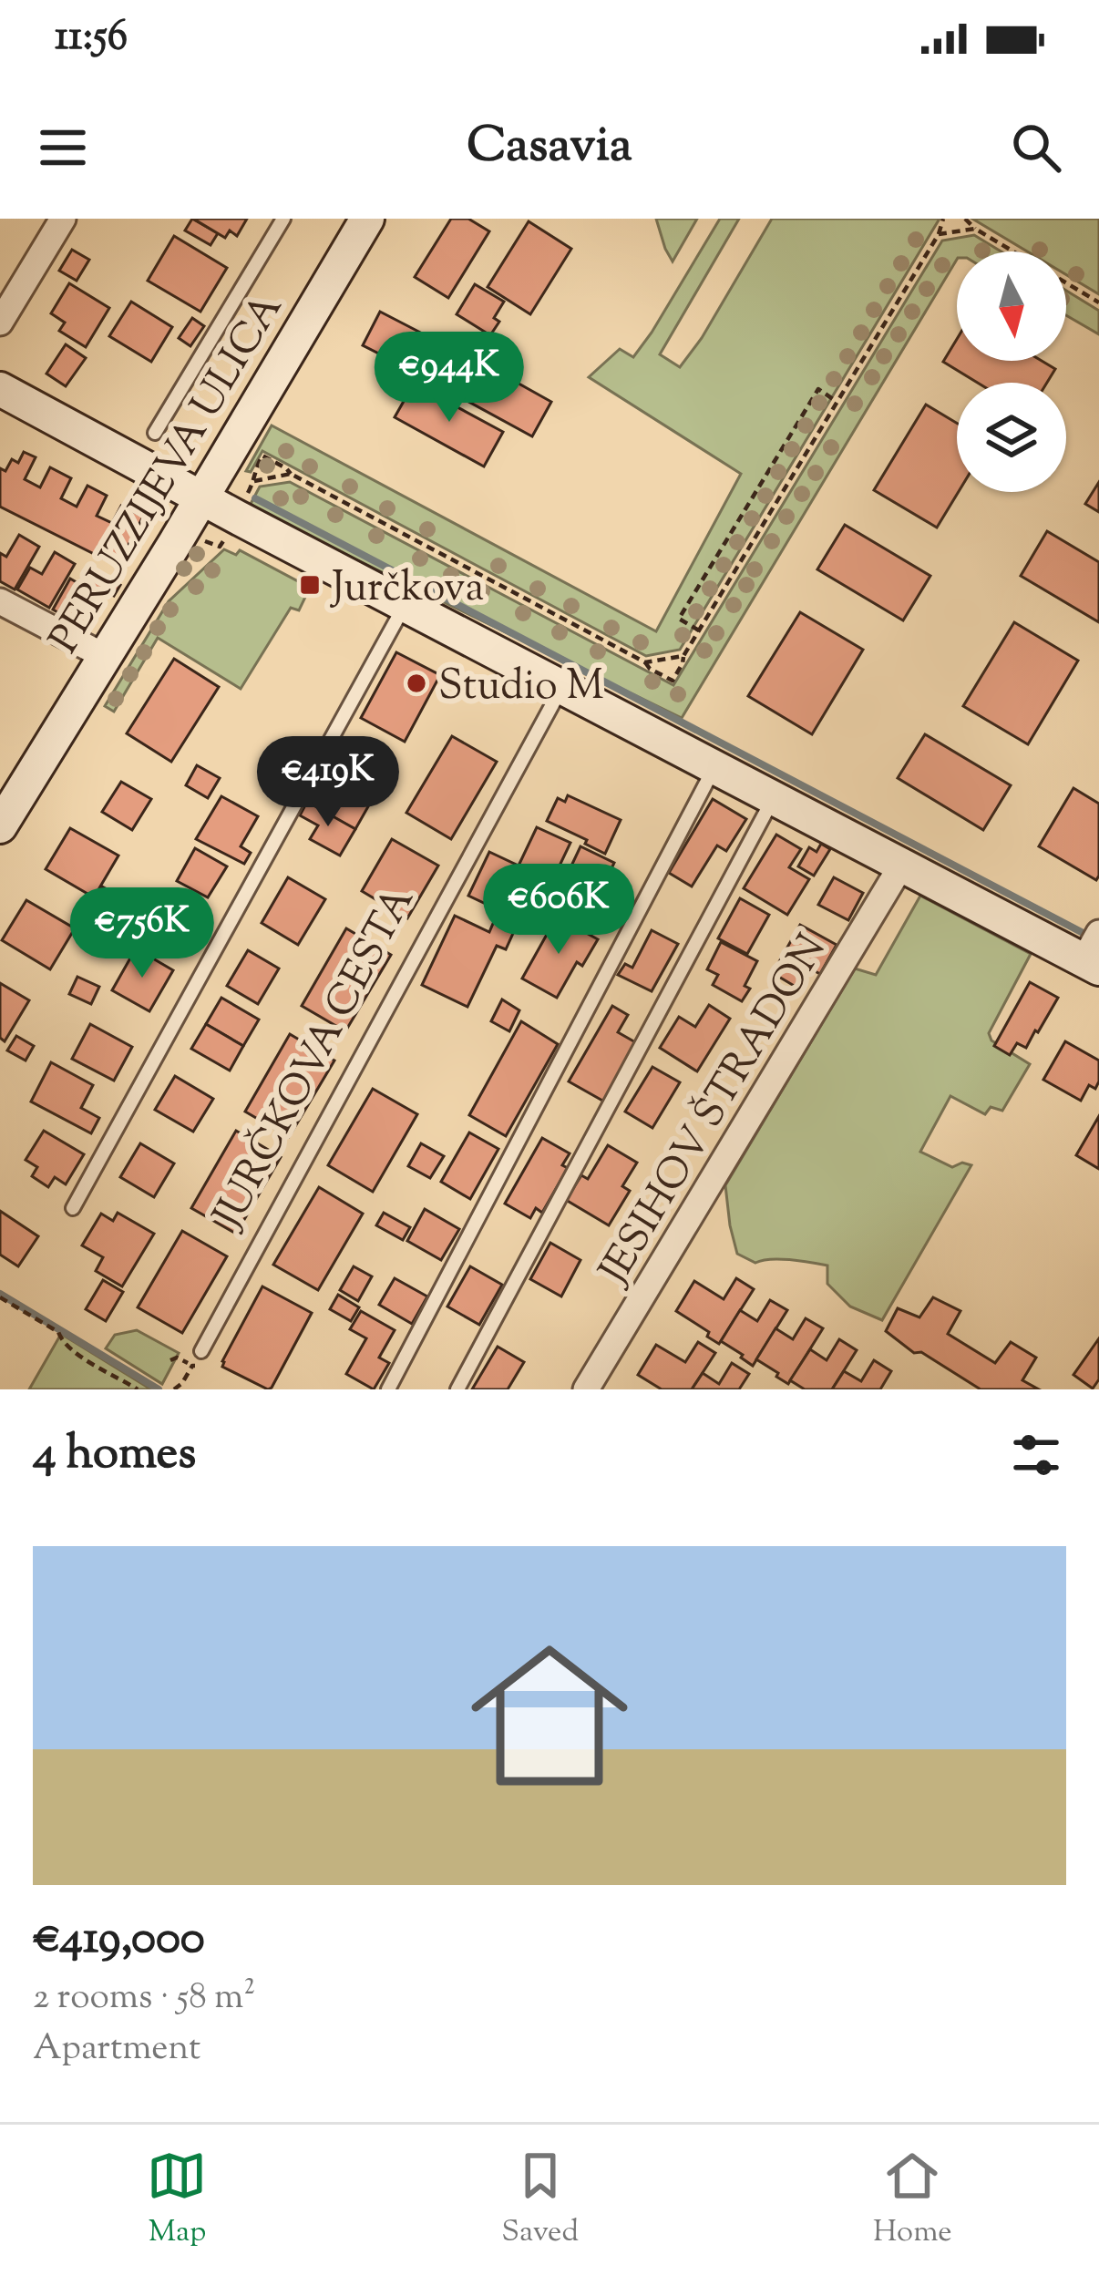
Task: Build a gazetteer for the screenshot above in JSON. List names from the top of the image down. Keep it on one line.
{"streets":{"main road":["PERUZZIJEVA ULICA"],"street":["JESIHOV ŠTRADON"],"lane":["JURČKOVA CESTA"]},"places":{"transit":["Jurčkova"],"other":["Studio M"]},"north":"bottom","page":{"status":"11:56","header":"Casavia","price":["€944K","€419K","€606K","€756K"],"heading":"4 homes","list":[{"name":"€419,000","note":"2 rooms · 58 m² · Apartment"}],"tabs":["Map","Saved","Home"]}}
